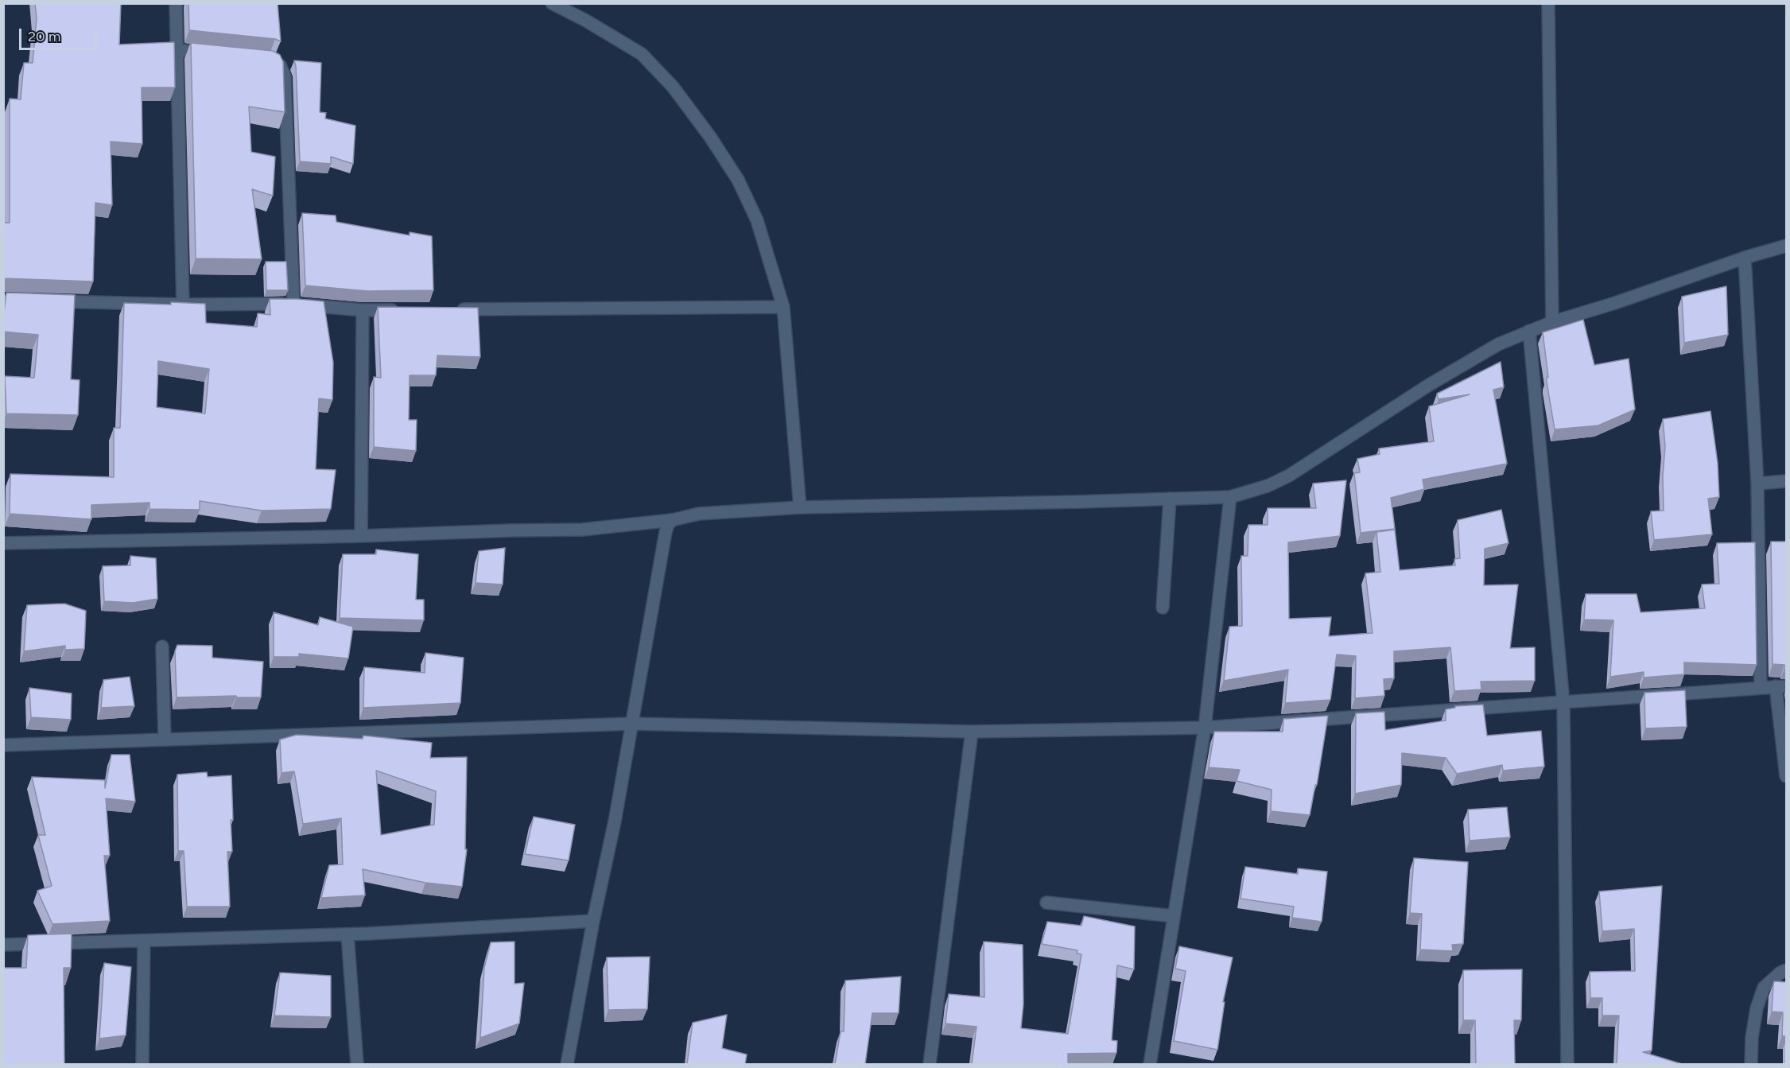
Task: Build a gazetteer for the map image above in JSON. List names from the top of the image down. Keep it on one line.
{"scale_bar":"20 m"}
